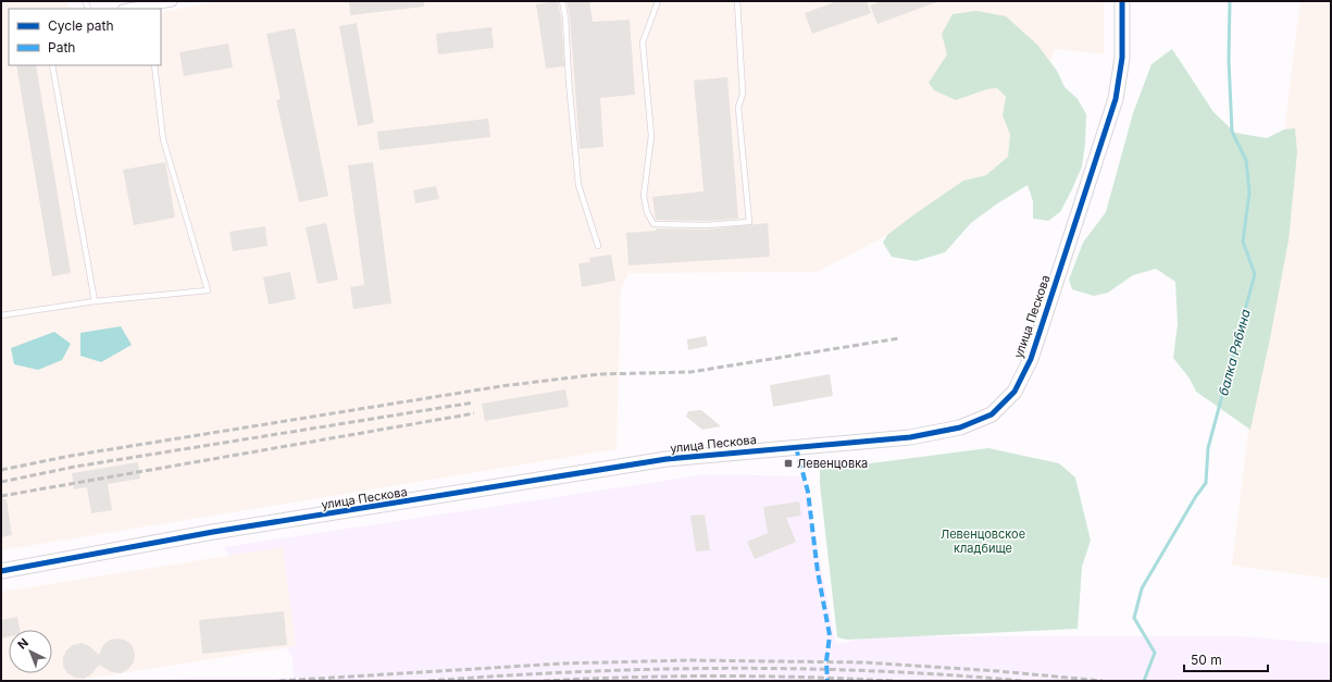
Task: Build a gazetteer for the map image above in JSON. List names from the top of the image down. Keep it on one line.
{"streets":{"street":["улица Пескова"]},"water":["балка Рябина"],"parks":["Левенцовское кладбище"],"places":{"transit":["Левенцовка"]},"legend":["Cycle path","Path"],"scale_bar":"50 m","north":"top left"}
